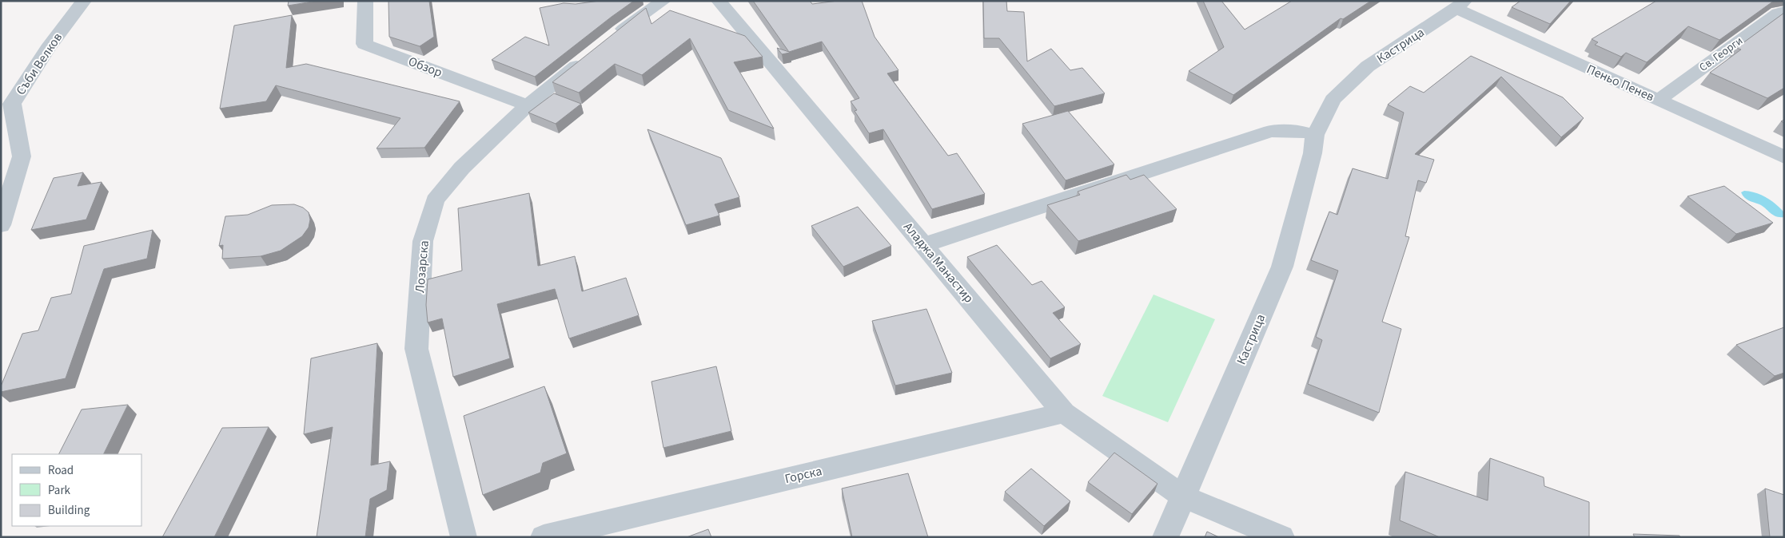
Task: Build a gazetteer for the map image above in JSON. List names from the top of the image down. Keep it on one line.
{"streets":{"street":["Кастрица","Св. Георги","Съби Велков","Обзор","Пеньо Пенев","Аладжа Манастир","Лозарска","Горска"]},"crossings":[["Кастрица","Пеньо Пенев"],["Кастрица","Аладжа Манастир"],["Св. Георги","Пеньо Пенев"],["Обзор","Лозарска"],["Аладжа Манастир","Горска"]],"legend":["Road","Park","Building"]}
